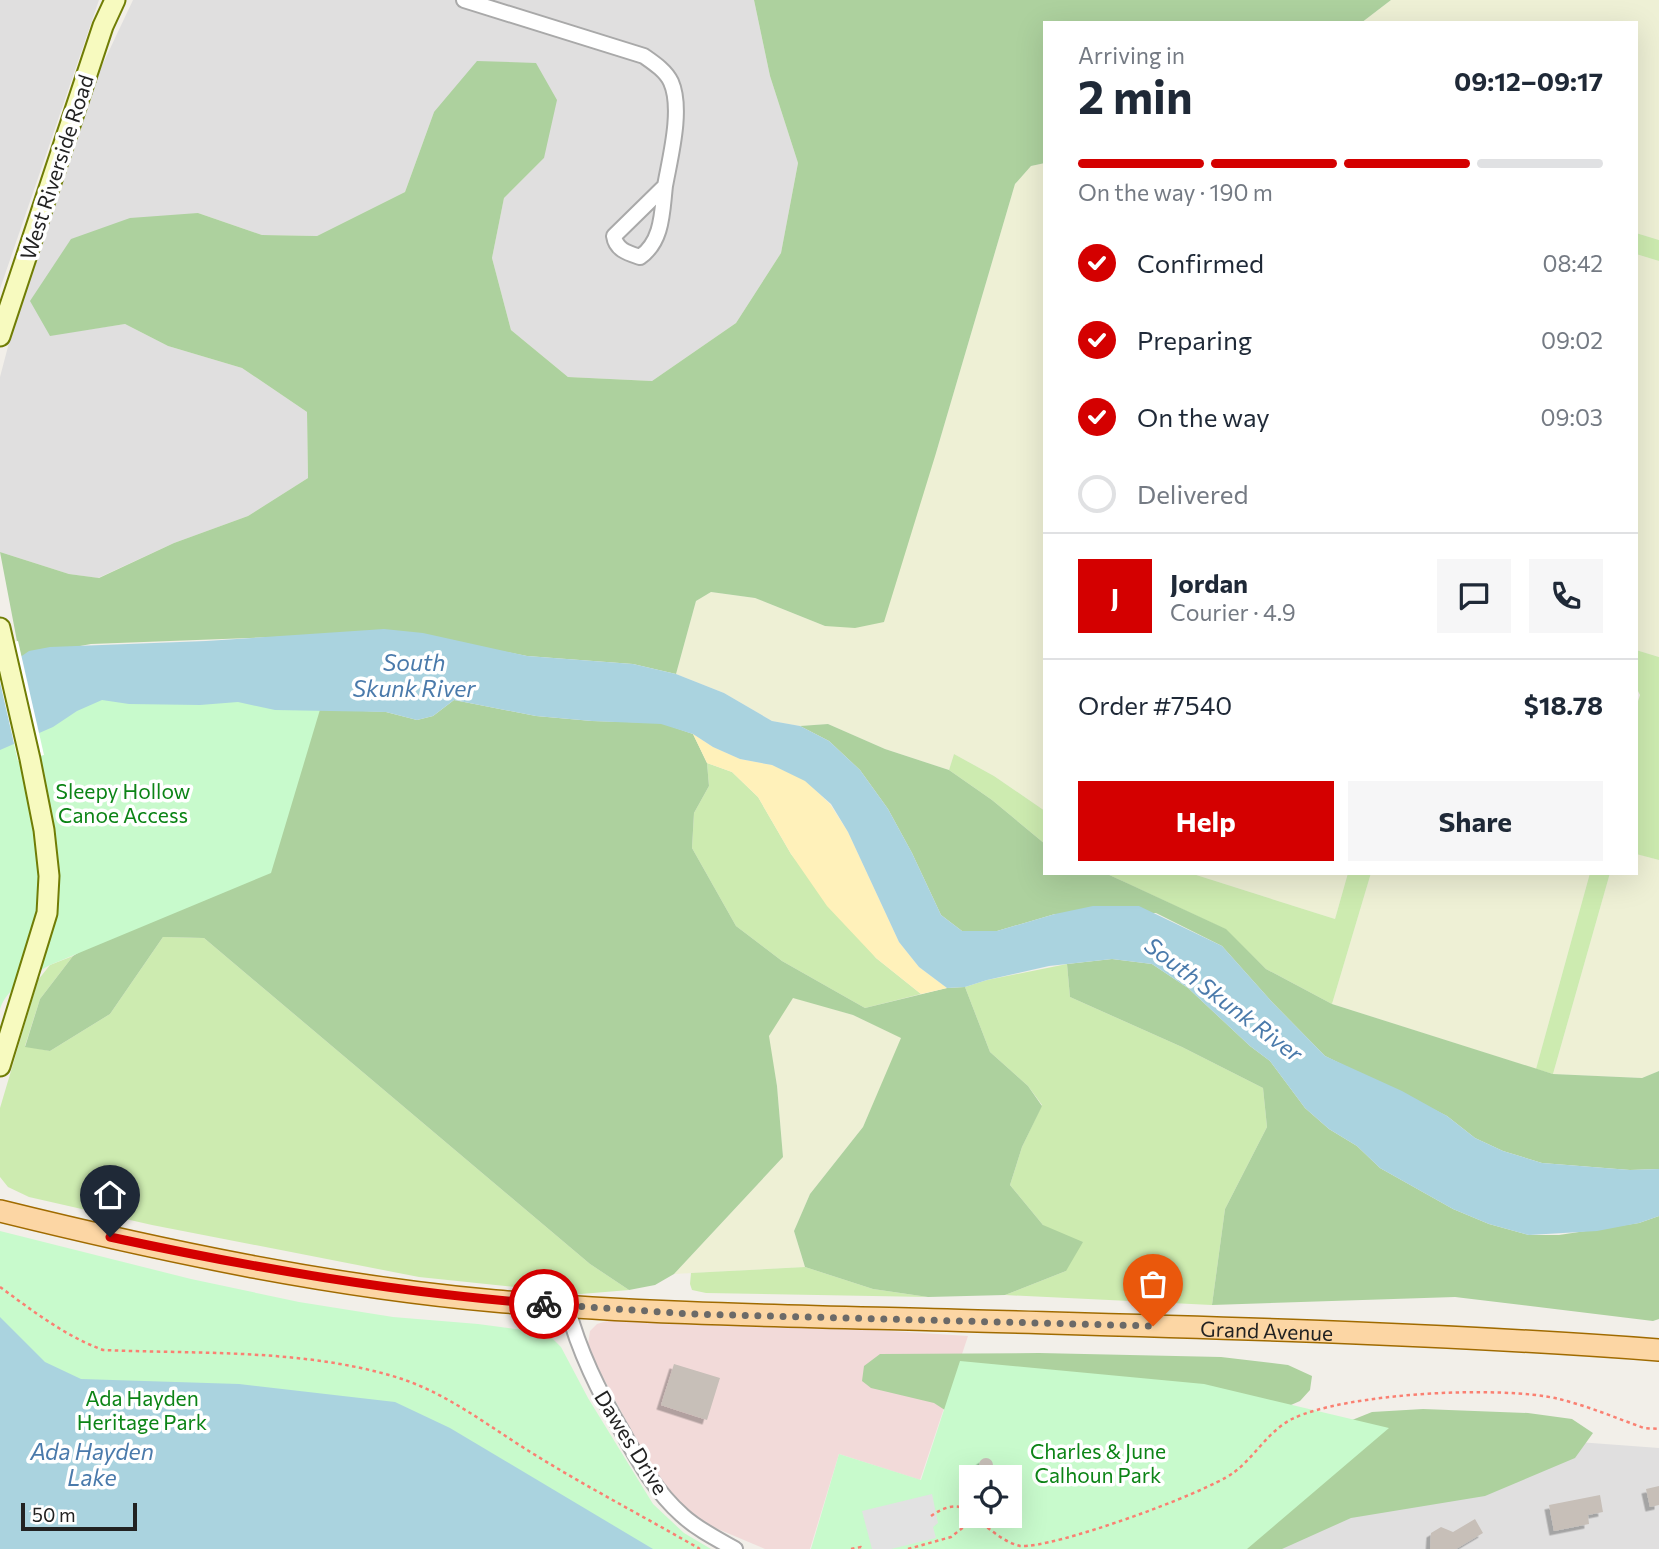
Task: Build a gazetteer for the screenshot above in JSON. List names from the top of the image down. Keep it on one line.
{"streets":{"main road":["West Riverside Road","Grand Avenue"],"street":["Dawes Drive"]},"crossings":[["Grand Avenue","Dawes Drive"]],"water":["South Skunk River","Ada Hayden Lake"],"parks":["Sleepy Hollow Canoe Access","Ada Hayden Heritage Park","Charles & June Calhoun Park"],"scale_bar":"50 m","page":{"heading":["2 min","Arriving in","09:12–09:17"],"panel":["Jordan","Courier · 4.9","Order #7540","$18.78"],"bar":"On the way · 190 m","list":[["Confirmed","08:42"],["Preparing","09:02"],["On the way","09:03"],"Delivered"],"round":"J","buttons":["Help","Share"],"scale":"50 m"}}
